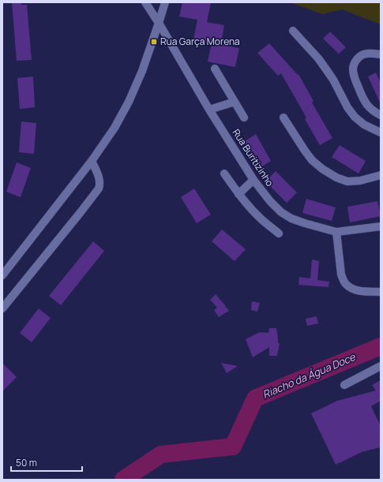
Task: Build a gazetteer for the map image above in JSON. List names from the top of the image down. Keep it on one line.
{"streets":{"street":["Rua Buritizinho"]},"water":["Riacho da Água Doce"],"places":{"transit":["Rua Garça Morena"]},"scale_bar":"50 m"}
